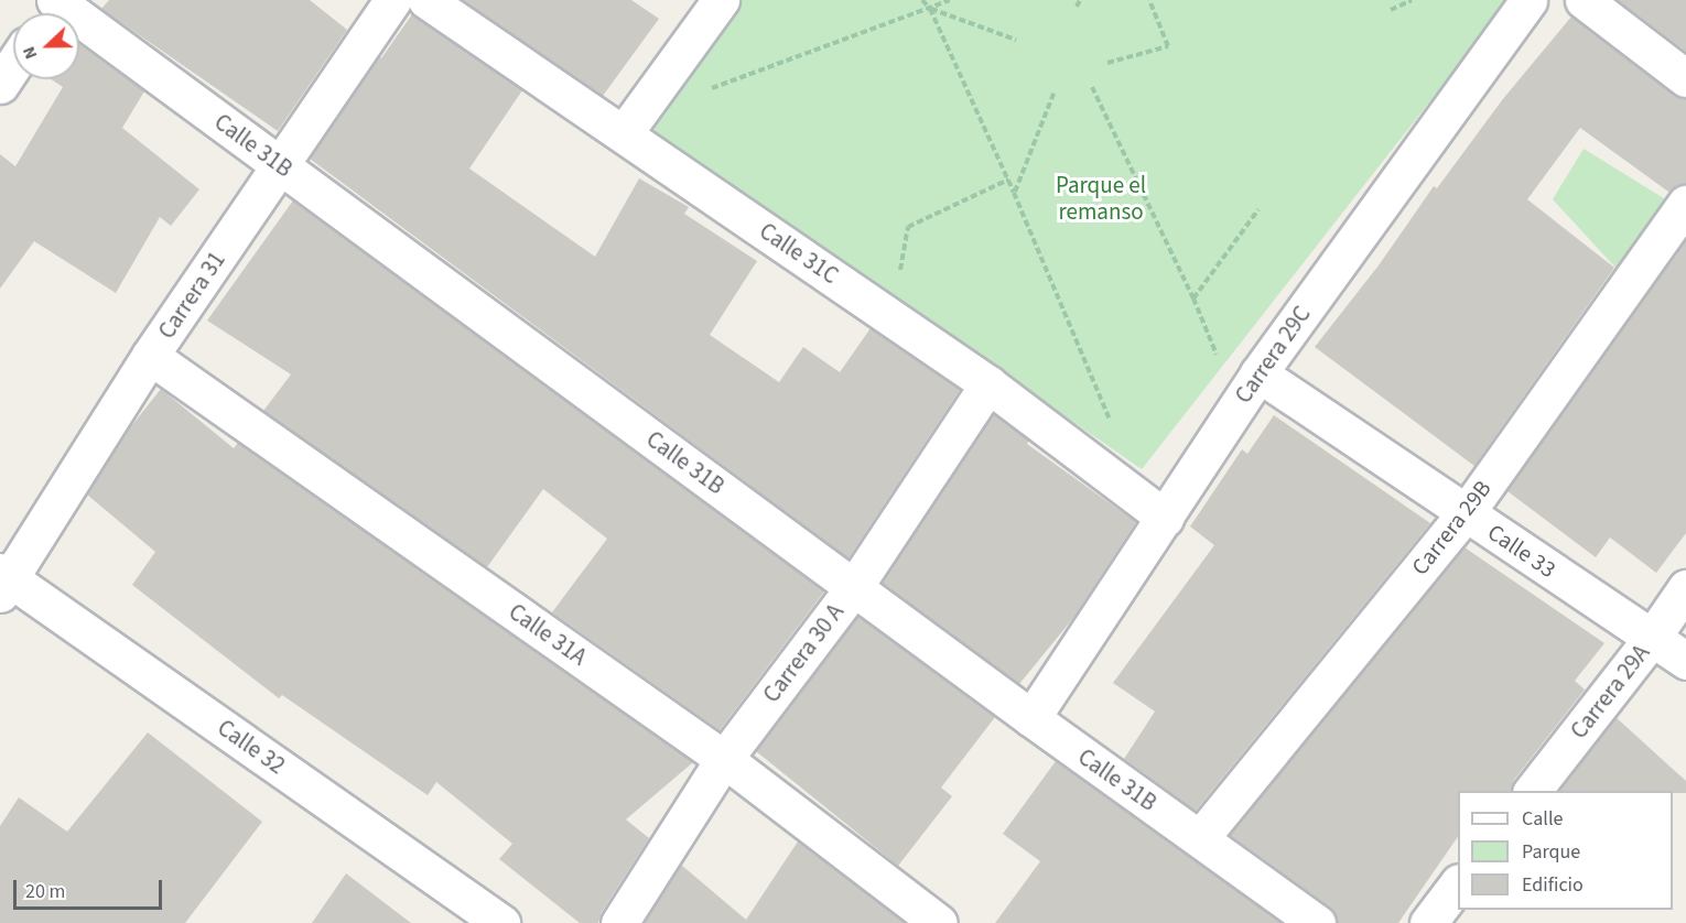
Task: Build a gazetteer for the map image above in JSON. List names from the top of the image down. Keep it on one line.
{"streets":{"street":["Calle 31B","Calle 31C","Carrera 31","Carrera 29C","Carrera 29B","Calle 33","Calle 31A","Carrera 30 A","Carrera 29A","Calle 32"]},"crossings":[["Calle 31B","Carrera 31"],["Calle 31B","Carrera 29C"],["Calle 31B","Carrera 29B"],["Calle 31B","Carrera 30 A"],["Calle 31C","Carrera 29C"],["Calle 31C","Carrera 30 A"],["Carrera 31","Calle 31A"],["Carrera 31","Calle 32"],["Carrera 29C","Calle 33"],["Carrera 29B","Calle 33"],["Calle 33","Carrera 29A"],["Calle 31A","Carrera 30 A"]],"parks":["Parque el remanso"],"legend":["Calle","Parque","Edificio"],"scale_bar":"20 m","north":"left"}
